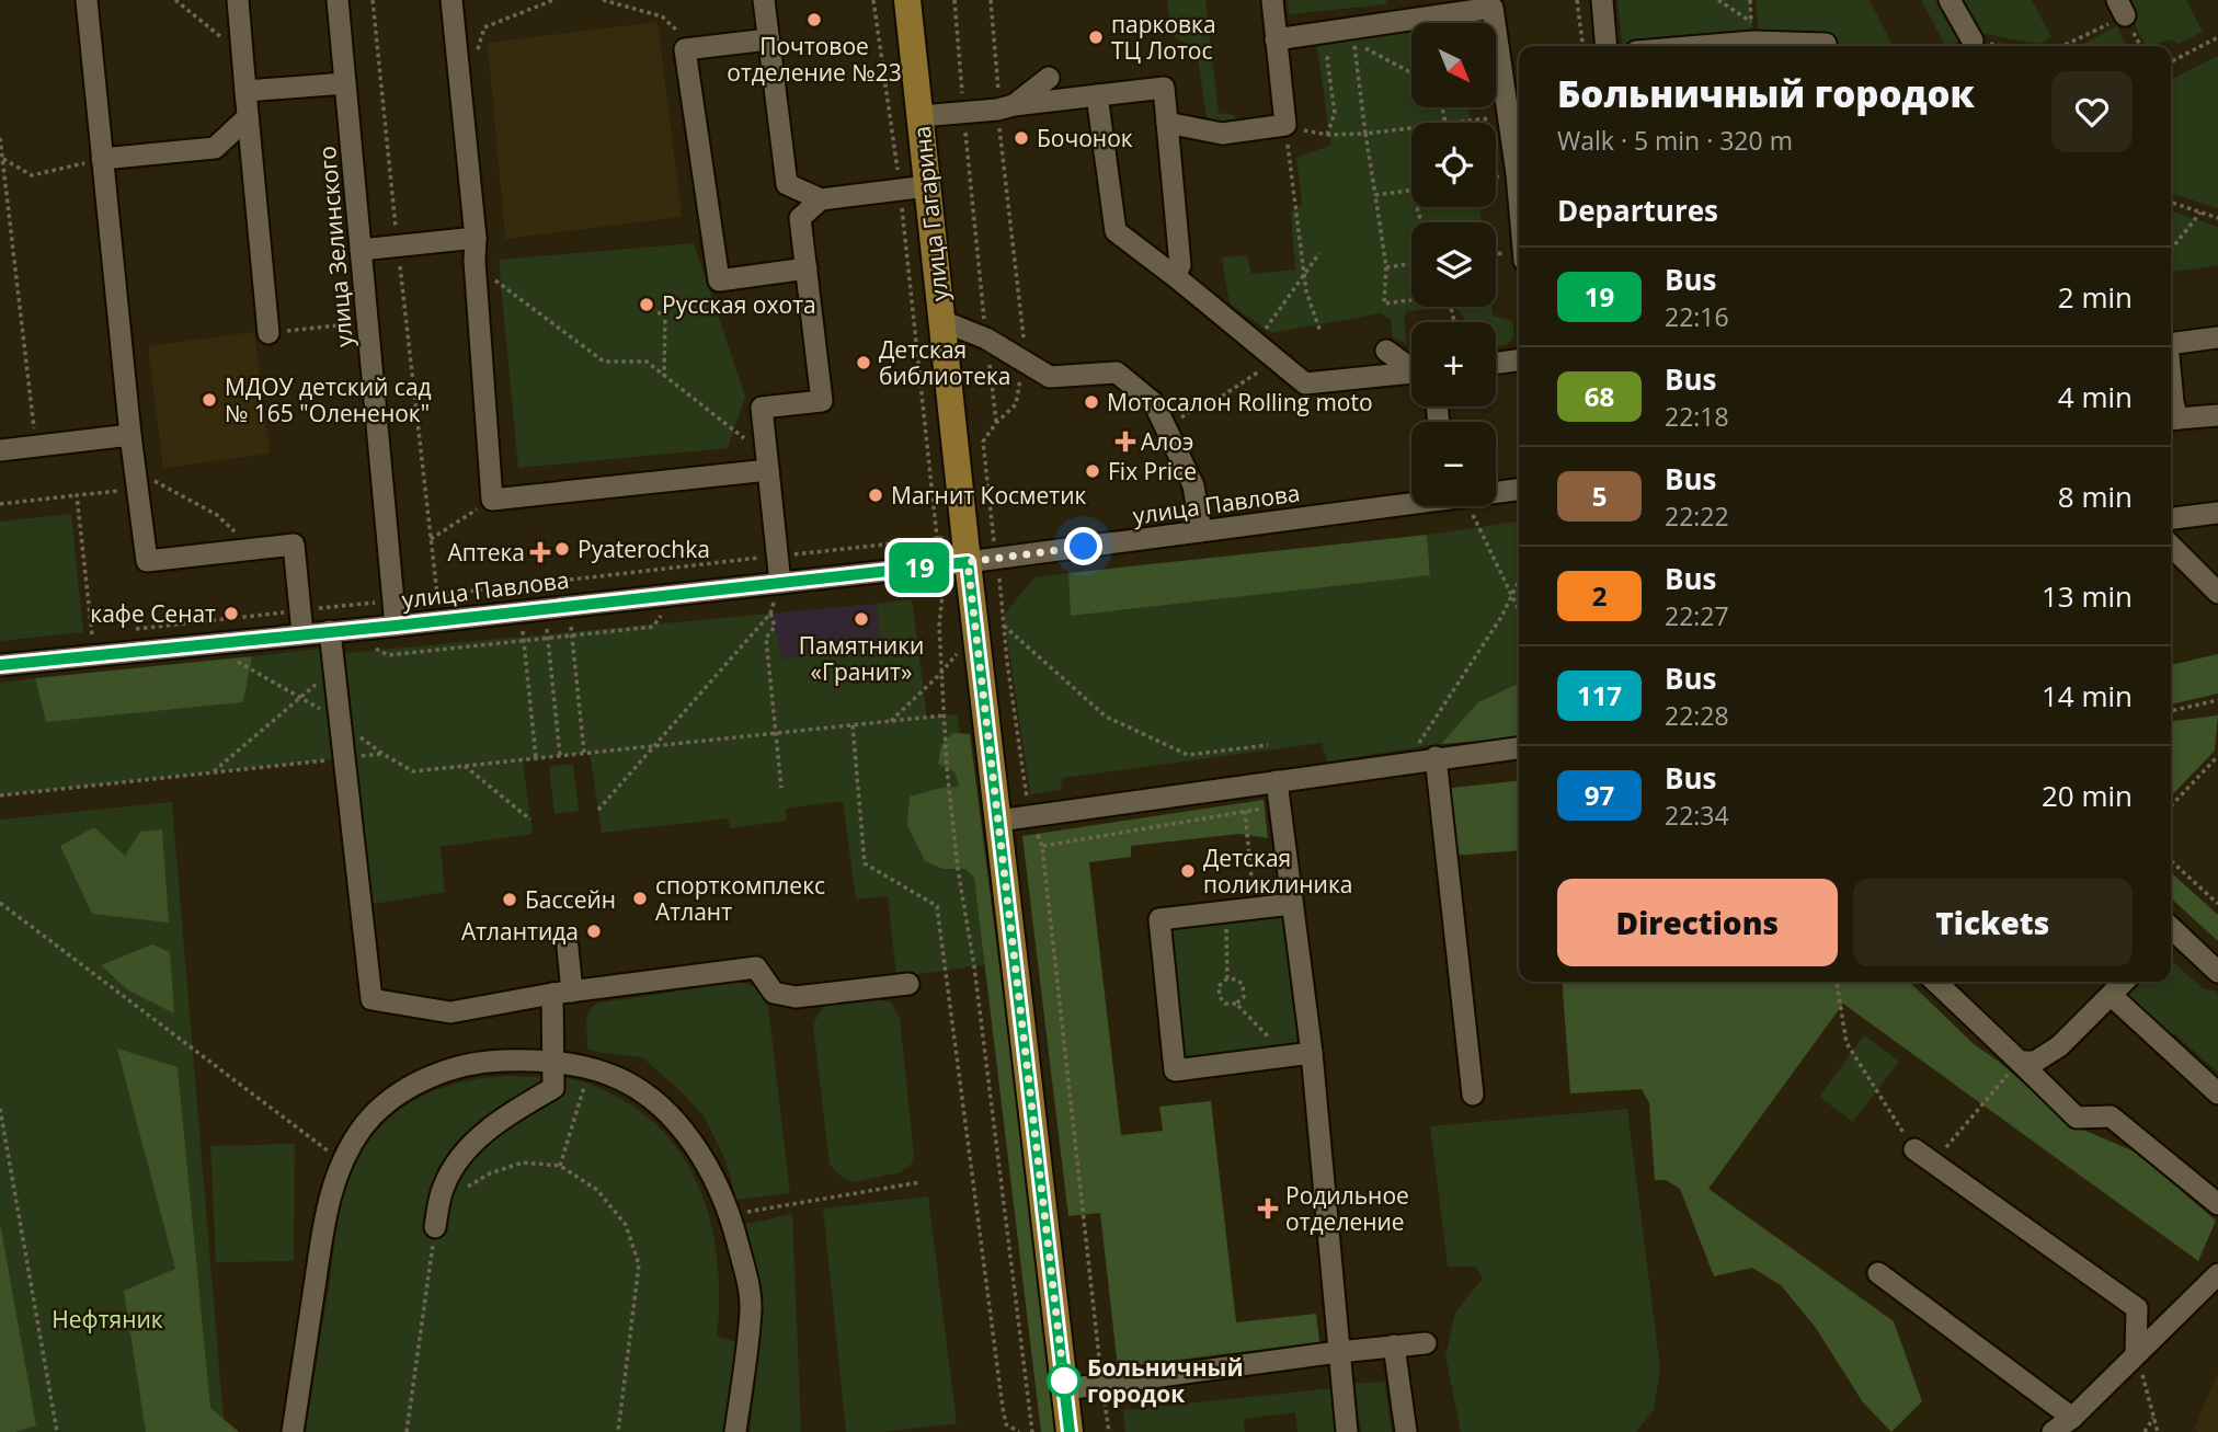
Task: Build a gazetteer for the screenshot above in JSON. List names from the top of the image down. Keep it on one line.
{"streets":{"main road":["улица Гагарина"],"street":["улица Зелинского","улица Павлова"]},"crossings":[["улица Гагарина","улица Павлова"],["улица Зелинского","улица Павлова"]],"parks":["Нефтяник"],"places":{"other":["Почтовое отделение №23","парковка ТЦ Лотос","Бочонок","Русская охота","Детская библиотека","МДОУ детский сад № 165 \"Олененок\"","Мотосалон Rolling moto","Fix Price","Магнит Косметик","Pyaterochka","кафе Сенат","Памятники «Гранит»","Детская поликлиника","спорткомплекс Атлант","Бассейн","Атлантида","Больничный городок"],"health":["Алоэ","Аптека","Родильное отделение"]},"lines":["bus line 19"],"north":"bottom right","page":{"on_map":"19","map_buttons":["+","−"],"heading":[["Больничный городок","Walk · 5 min · 320 m"],"Departures"],"list":[{"mark":"19","name":"Bus","note":"22:16","value":"2 min"},{"mark":"68","name":"Bus","note":"22:18","value":"4 min"},{"mark":"5","name":"Bus","note":"22:22","value":"8 min"},{"mark":"2","name":"Bus","note":"22:27","value":"13 min"},{"mark":"117","name":"Bus","note":"22:28","value":"14 min"},{"mark":"97","name":"Bus","note":"22:34","value":"20 min"}],"buttons":["Directions","Tickets"]}}
